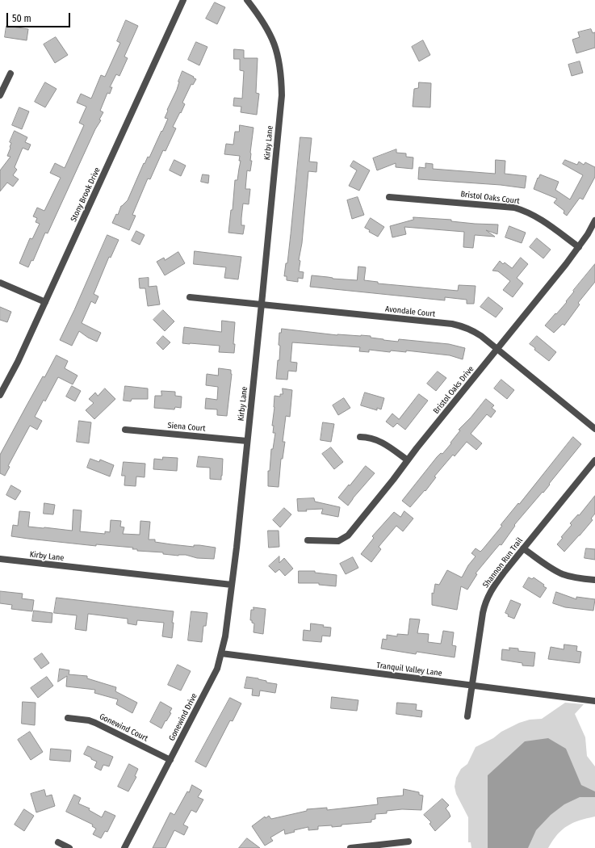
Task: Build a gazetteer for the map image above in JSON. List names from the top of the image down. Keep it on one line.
{"streets":{"street":["Kirby Lane","Stony Brook Drive","Bristol Oaks Court","Avondale Court","Bristol Oaks Drive","Siena Court","Shannon Run Trail","Tranquil Valley Lane","Gonewind Drive","Gonewind Court"]},"crossings":[["Kirby Lane","Avondale Court"],["Kirby Lane","Siena Court"],["Kirby Lane","Gonewind Drive"],["Bristol Oaks Court","Bristol Oaks Drive"],["Avondale Court","Bristol Oaks Drive"],["Shannon Run Trail","Tranquil Valley Lane"],["Tranquil Valley Lane","Gonewind Drive"],["Gonewind Drive","Gonewind Court"]],"scale_bar":"50 m"}
